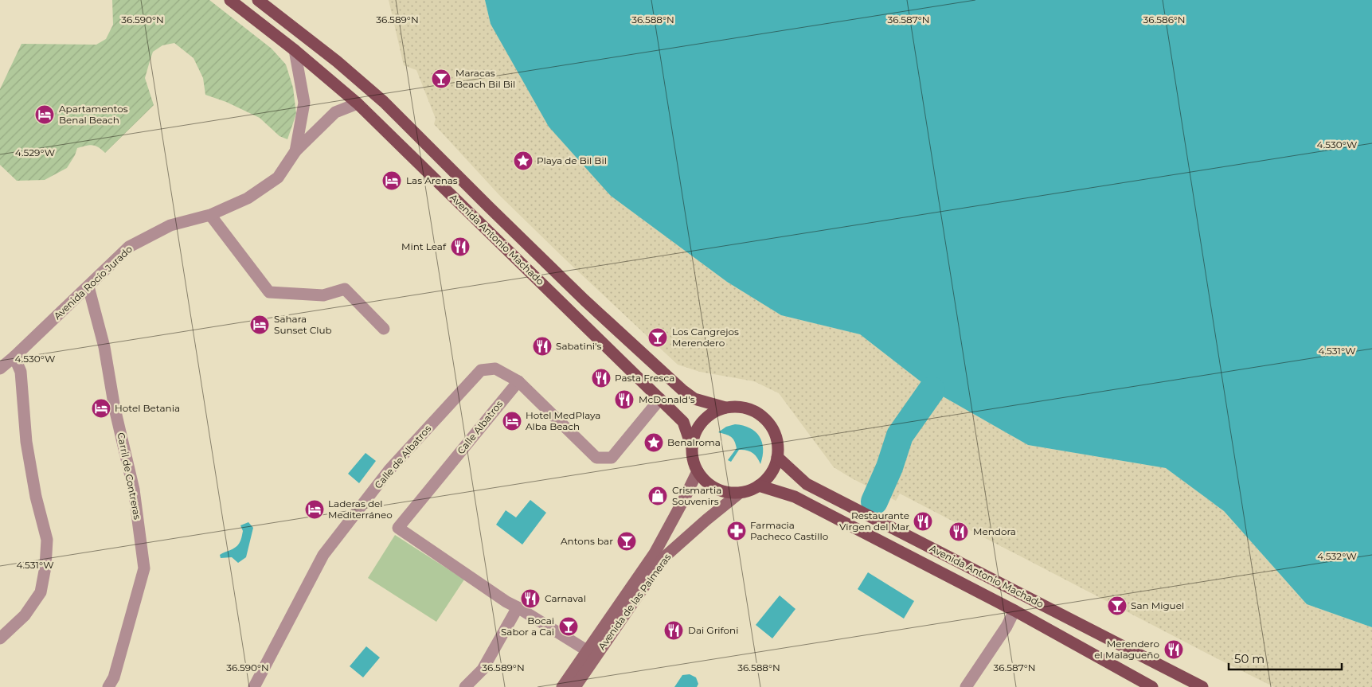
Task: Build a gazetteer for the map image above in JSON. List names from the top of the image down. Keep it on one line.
{"streets":{"main road":["Avenida Antonio Machado"],"street":["Avenida Rocío Jurado","Calle Albatros","Calle de Albatros","Carril de Contreras","Avenida de las Palmeras"]},"crossings":[["Avenida Antonio Machado","Avenida Rocío Jurado"],["Avenida Antonio Machado","Avenida de las Palmeras"],["Avenida Rocío Jurado","Carril de Contreras"],["Calle Albatros","Calle de Albatros"]],"places":{"bar":["Maracas Beach Bil Bil","Los Cangrejos Merendero","Antons bar","San Miguel","Bocai Sabor a Cai"],"hotel":["Apartamentos Benal Beach","Las Arenas","Sahara Sunset Club","Hotel Betania","Hotel MedPlaya Alba Beach","Laderas del Mediterráneo"],"place":["Playa de Bil Bil","Benalroma"],"restaurant":["Mint Leaf","Sabatini's","Pasta Fresca","McDonald's","Restaurante Virgen del Mar","Mendora","Carnaval","Dai Grifoni","Merendero el Malagueño"],"shop":["Crismartia Souvenirs"],"pharmacy":["Farmacia Pacheco Castillo"]},"scale_bar":"50 m","coordinates":["36.590°N","36.589°N","36.588°N","36.587°N","36.586°N","4.530°W","4.529°W","4.531°W","4.532°W"]}
